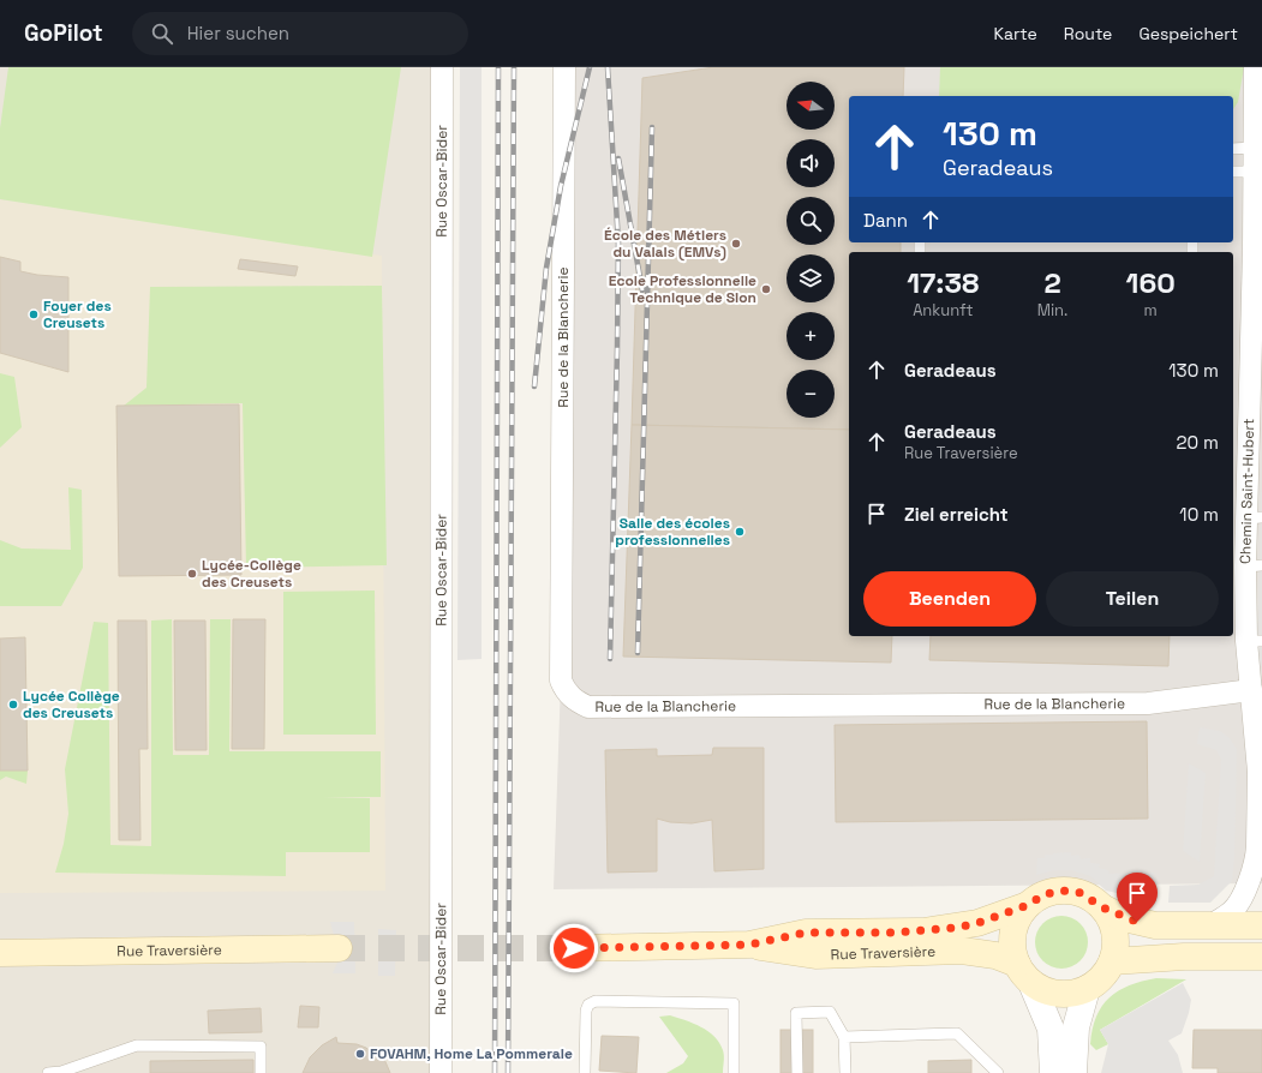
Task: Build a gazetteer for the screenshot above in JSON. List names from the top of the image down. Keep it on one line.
{"streets":{"main road":["Rue Traversière"],"street":["Rue Oscar-Bider","Rue de la Blancherie","Chemin Saint-Hubert"]},"crossings":[["Rue de la Blancherie","Chemin Saint-Hubert"]],"places":["École des Métiers du Valais (EMVs)","Ecole Professionnelle Technique de Sion","Foyer des Creusets","Salle des écoles professionnelles","Lycée-Collège des Creusets","Lycée Collège des Creusets","FOVAHM, Home La Pommeraie"],"north":"left","page":{"header":"GoPilot","search":"Hier suchen","nav":["Karte","Route","Gespeichert"],"map_buttons":["+","−"],"turn":["130 m","Geradeaus"],"then":"Dann","eta":["17:38","Ankunft","2","Min.","160","m"],"list":[{"name":"Geradeaus","value":"130 m"},{"name":"Geradeaus","note":"Rue Traversière","value":"20 m"},{"name":"Ziel erreicht","value":"10 m"}],"buttons":["Beenden","Teilen"]}}
